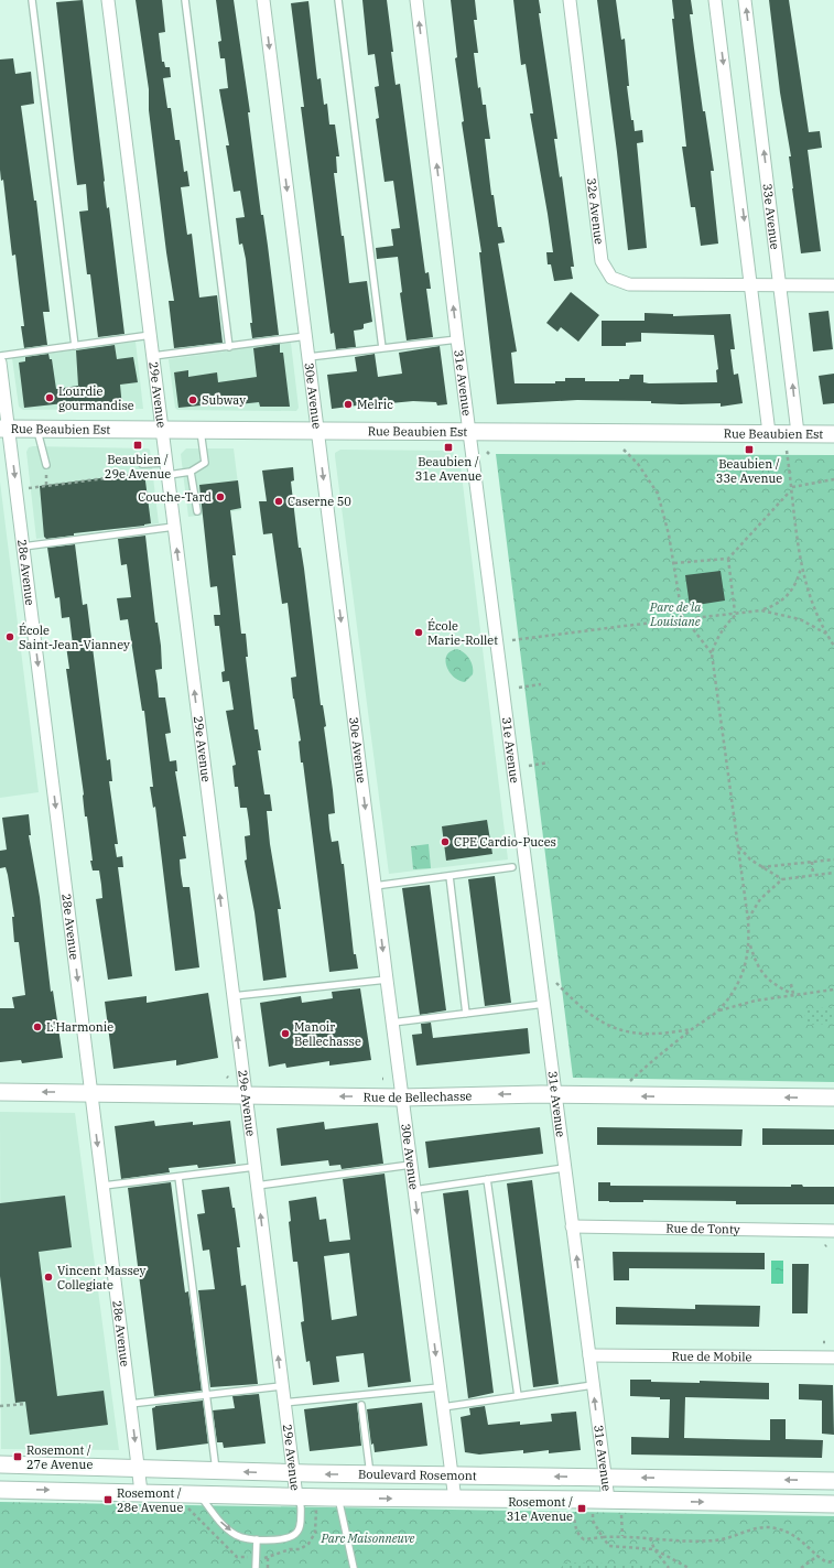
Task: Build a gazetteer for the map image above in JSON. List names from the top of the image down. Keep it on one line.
{"streets":{"main road":["Rue Beaubien Est","Rue de Bellechasse","Boulevard Rosemont"],"street":["32e Avenue","33e Avenue","31e Avenue","29e Avenue","30e Avenue","28e Avenue","Rue de Tonty","Rue de Mobile"]},"crossings":[["32e Avenue","33e Avenue"],["33e Avenue","Rue Beaubien Est"],["31e Avenue","Rue Beaubien Est"],["31e Avenue","Rue de Bellechasse"],["31e Avenue","Rue de Tonty"],["31e Avenue","Rue de Mobile"],["31e Avenue","Boulevard Rosemont"],["29e Avenue","Rue Beaubien Est"],["29e Avenue","Rue de Bellechasse"],["29e Avenue","Boulevard Rosemont"],["30e Avenue","Rue Beaubien Est"],["30e Avenue","Rue de Bellechasse"],["30e Avenue","Boulevard Rosemont"],["Rue Beaubien Est","28e Avenue"],["28e Avenue","Rue de Bellechasse"],["28e Avenue","Boulevard Rosemont"]],"one_way":["31e Avenue","29e Avenue","30e Avenue","28e Avenue","Rue de Bellechasse"],"parks":["Parc de la Louisiane","Parc Maisonneuve"],"places":{"other":["Lourdie gourmandise","Subway","Melric","Couche-Tard","Caserne 50","École Marie-Rollet","École Saint-Jean-Vianney","CPE Cardio-Puces","L'Harmonie","Manoir Bellechasse","Vincent Massey Collegiate"],"transit":["Beaubien / 29e Avenue","Beaubien / 31e Avenue","Beaubien / 33e Avenue","Rosemont / 27e Avenue","Rosemont / 28e Avenue","Rosemont / 31e Avenue"]}}
